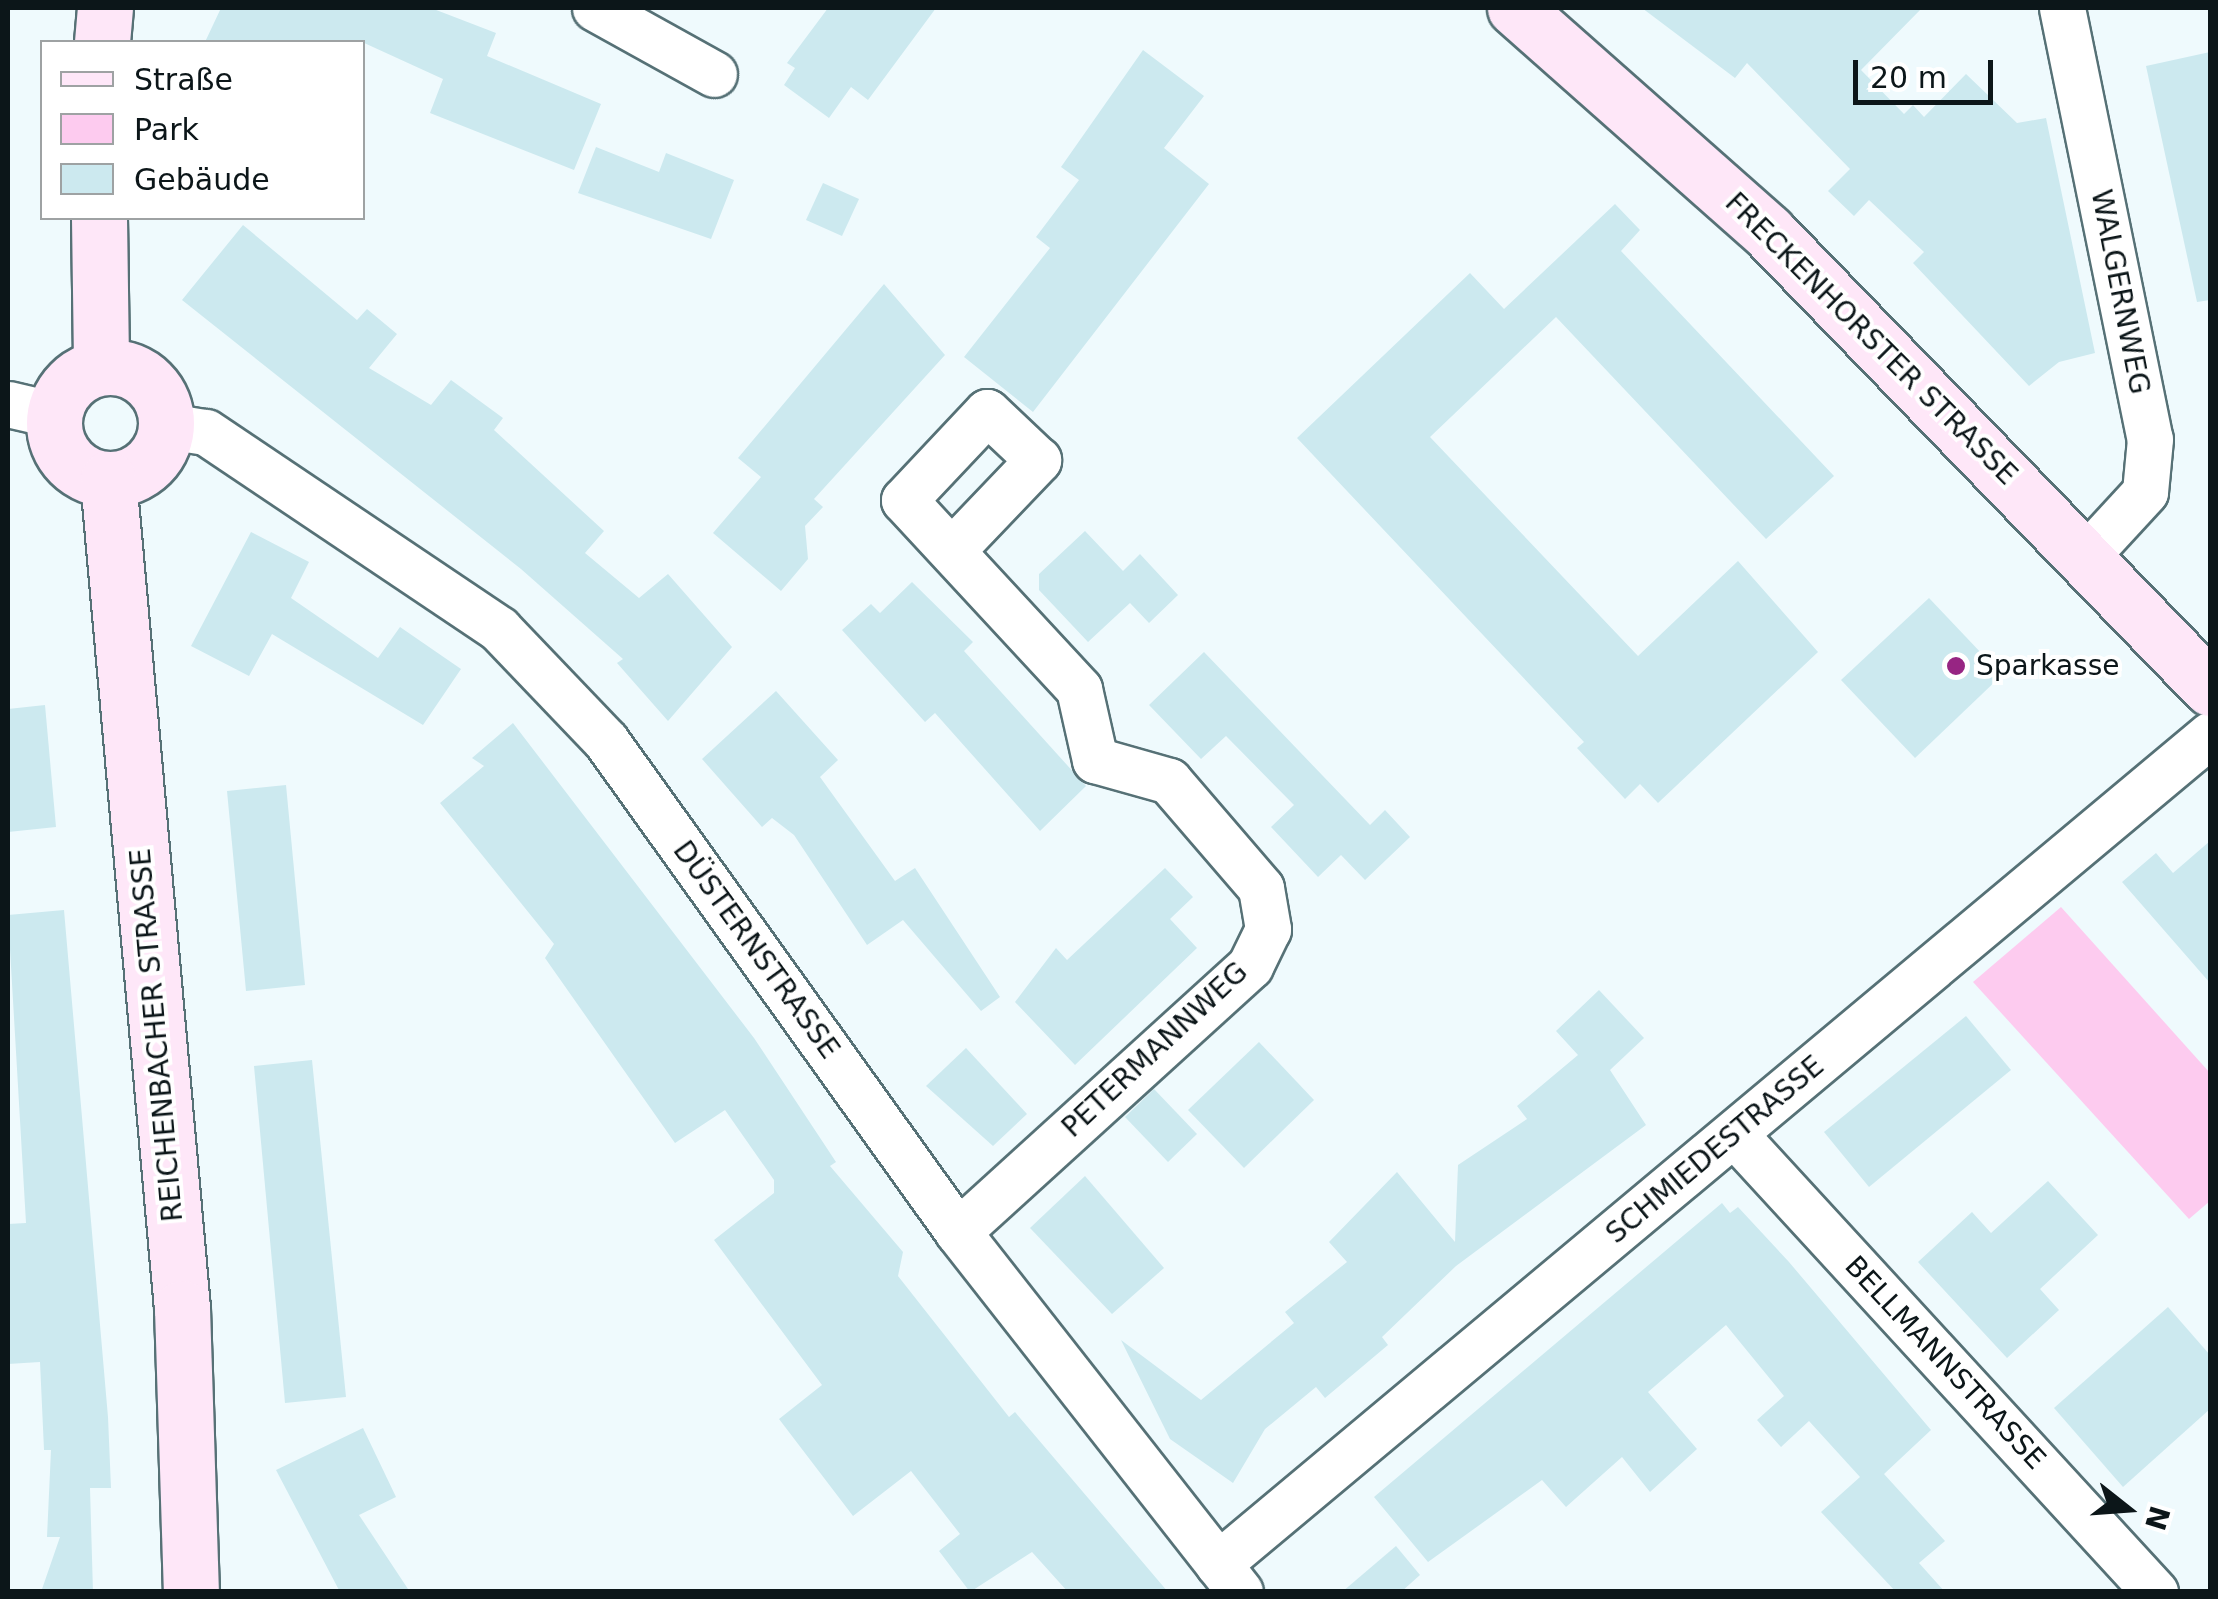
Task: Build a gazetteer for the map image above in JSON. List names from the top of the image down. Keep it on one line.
{"streets":{"street":["WALGERNWEG","FRECKENHORSTER STRASSE","DÜSTERNSTRASSE","REICHENBACHER STRASSE","PETERMANNWEG","SCHMIEDESTRASSE","BELLMANNSTRASSE"]},"crossings":[["WALGERNWEG","FRECKENHORSTER STRASSE"],["DÜSTERNSTRASSE","REICHENBACHER STRASSE"],["DÜSTERNSTRASSE","PETERMANNWEG"],["DÜSTERNSTRASSE","SCHMIEDESTRASSE"],["SCHMIEDESTRASSE","BELLMANNSTRASSE"]],"places":["Sparkasse"],"legend":["Straße","Park","Gebäude"],"scale_bar":"20 m","north":"right"}
